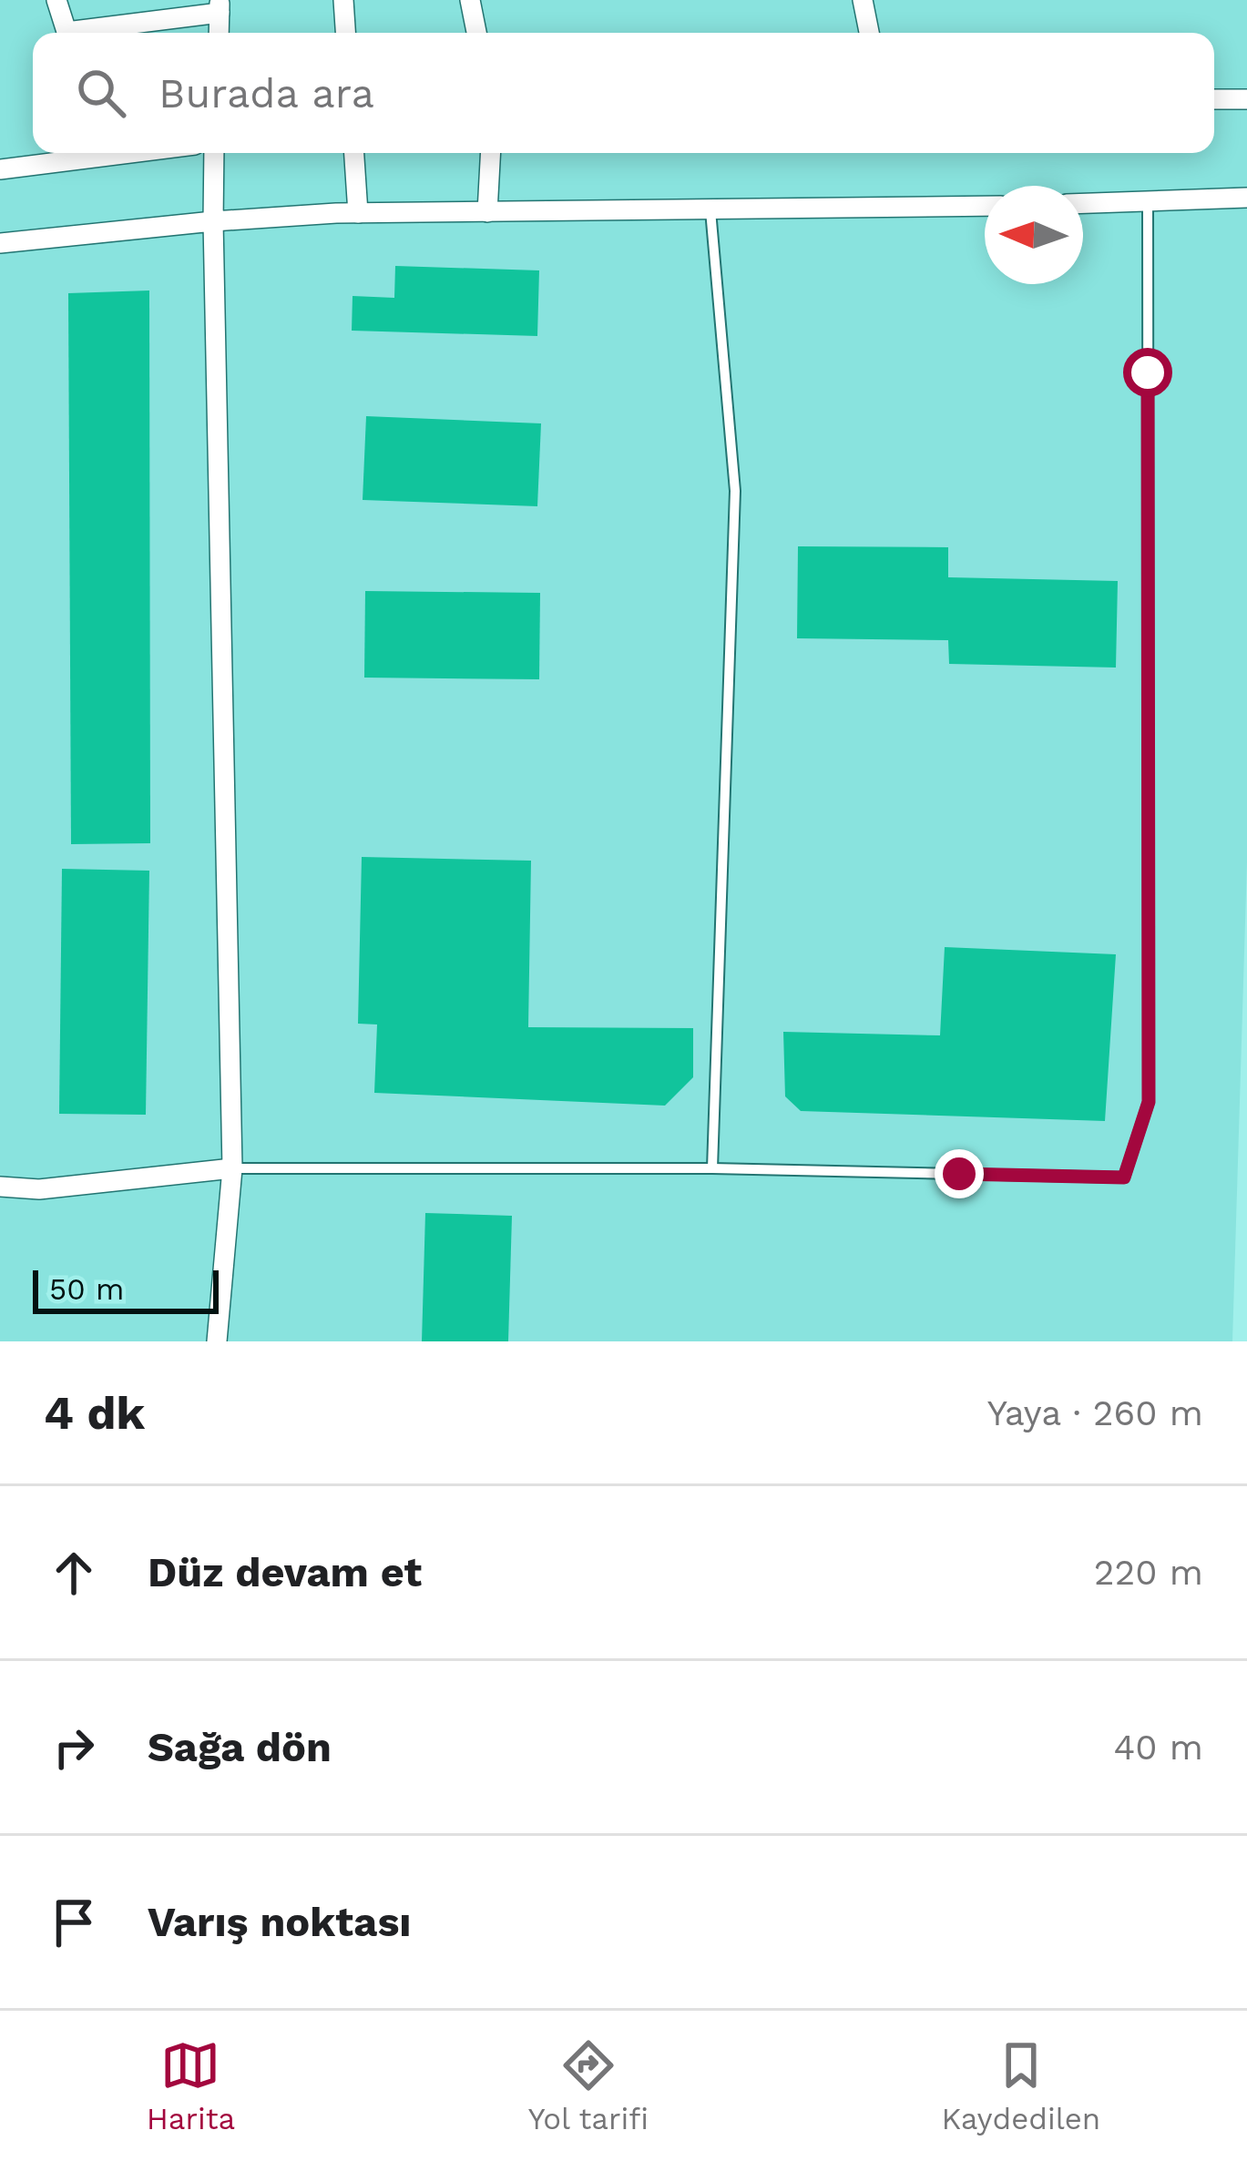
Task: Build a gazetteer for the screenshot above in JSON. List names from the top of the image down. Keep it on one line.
{"scale_bar":"50 m","north":"left","page":{"search":"Burada ara","scale":"50 m","heading":["4 dk","Yaya · 260 m"],"list":[["Düz devam et","220 m"],["Sağa dön","40 m"],"Varış noktası"],"nav":["Harita","Yol tarifi","Kaydedilen"]}}
